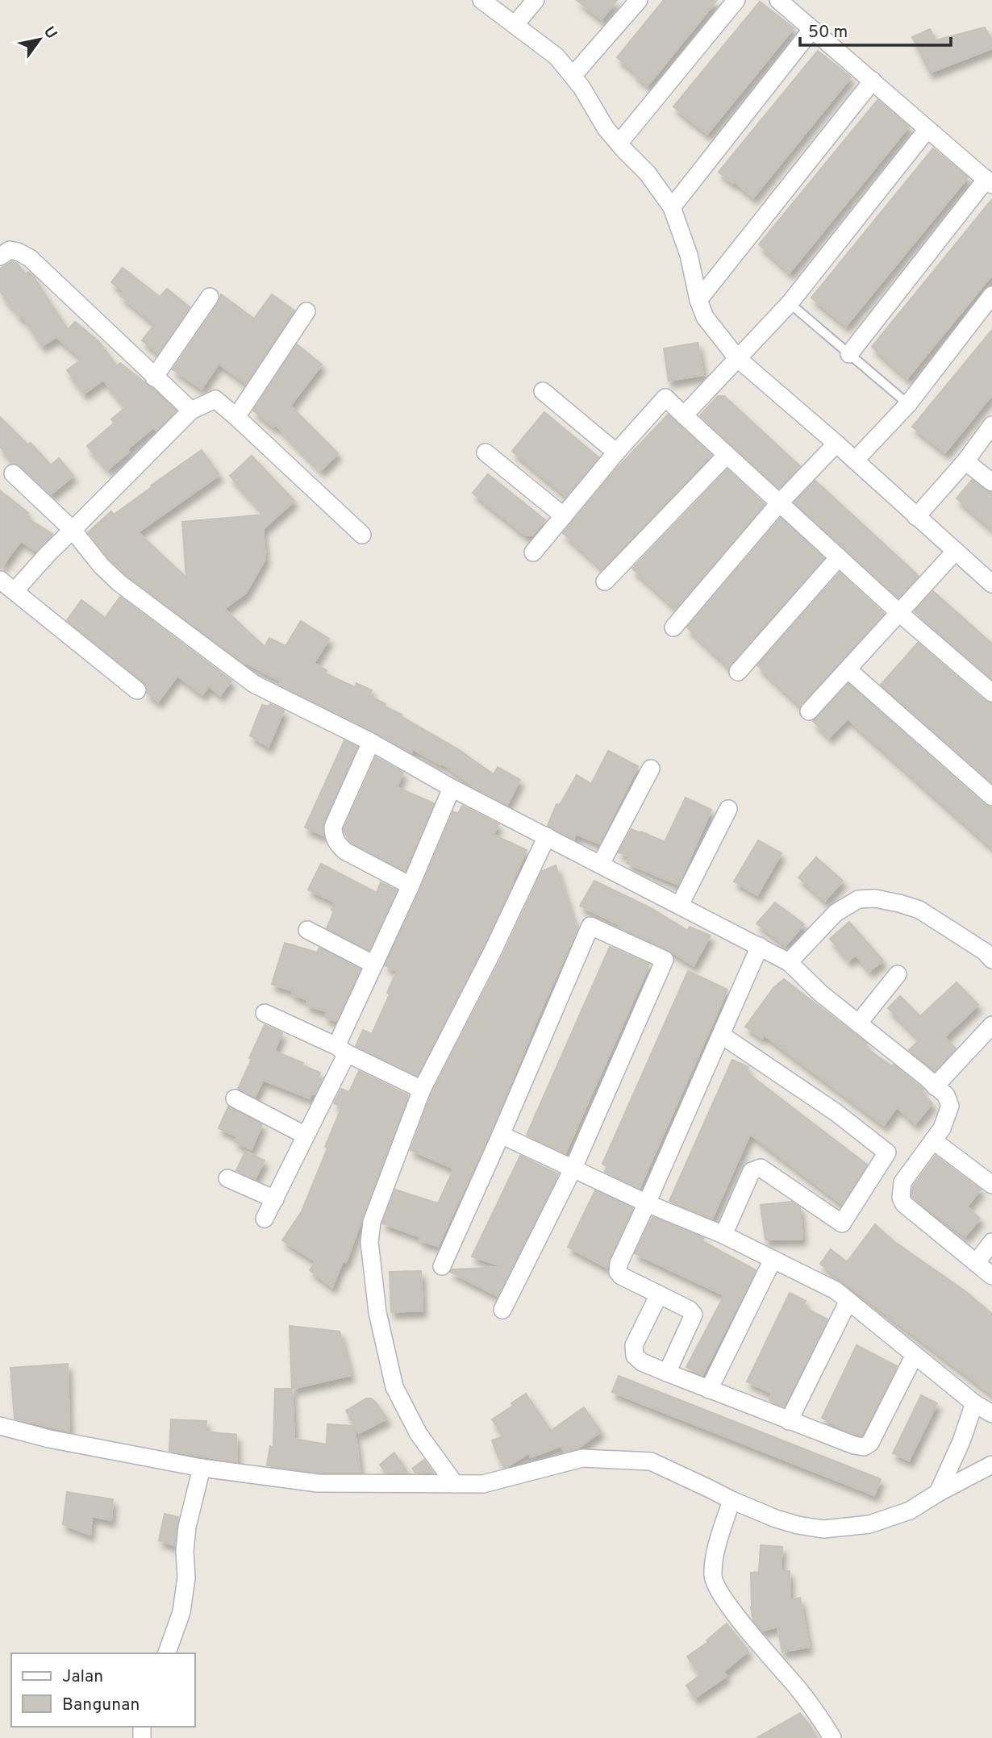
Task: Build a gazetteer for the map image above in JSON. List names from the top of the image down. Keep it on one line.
{"legend":["Jalan","Bangunan"],"scale_bar":"50 m","north":"top right"}
